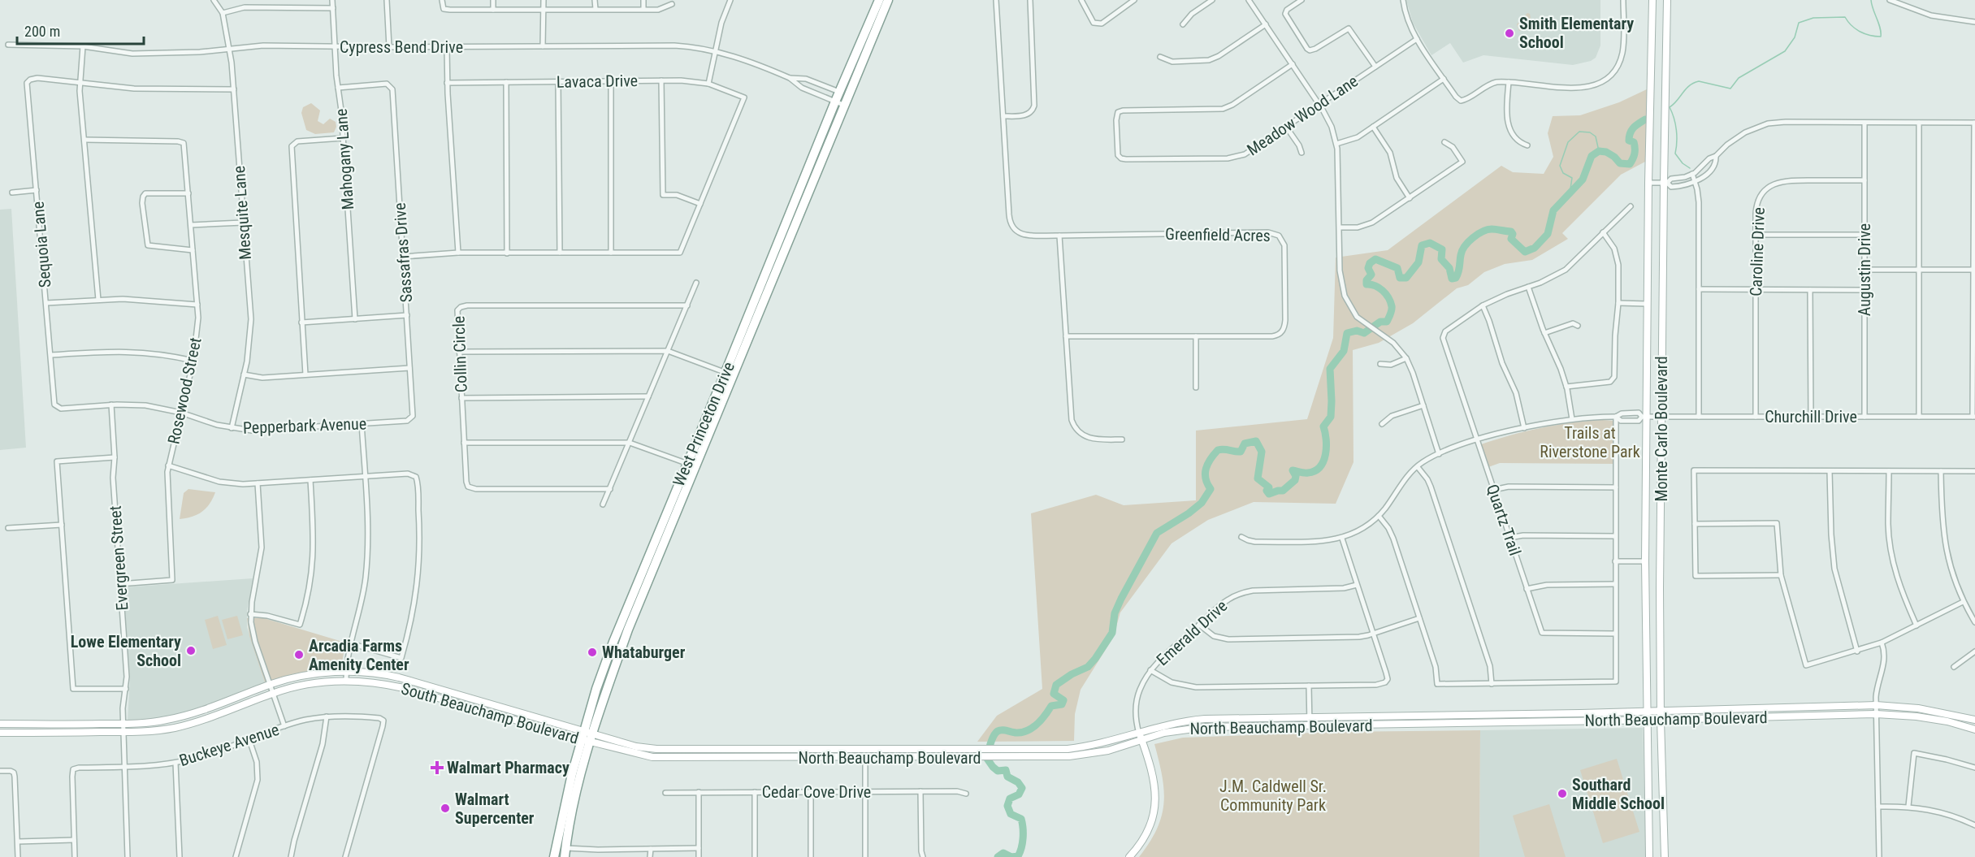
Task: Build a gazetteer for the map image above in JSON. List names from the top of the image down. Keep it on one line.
{"streets":{"highway":["West Princeton Drive"],"street":["Cypress Bend Drive","Lavaca Drive","Meadow Wood Lane","Mahogany Lane","Mesquite Lane","Greenfield Acres","Sequoia Lane","Caroline Drive","Sassafras Drive","Augustin Drive","Collin Circle","Rosewood Street","Churchill Drive","Pepperbark Avenue","Monte Carlo Boulevard","Quartz Trail","Evergreen Street","Emerald Drive","South Beauchamp Boulevard","North Beauchamp Boulevard","Buckeye Avenue","Cedar Cove Drive"]},"crossings":[["Cypress Bend Drive","Mahogany Lane"],["Cypress Bend Drive","Mesquite Lane"],["Cypress Bend Drive","West Princeton Drive"],["Mahogany Lane","Sassafras Drive"],["Mesquite Lane","Pepperbark Avenue"],["Sequoia Lane","Pepperbark Avenue"],["Caroline Drive","Augustin Drive"],["Caroline Drive","Churchill Drive"],["Sassafras Drive","Pepperbark Avenue"],["Augustin Drive","Churchill Drive"],["Rosewood Street","Pepperbark Avenue"],["Rosewood Street","Evergreen Street"],["Churchill Drive","Monte Carlo Boulevard"],["West Princeton Drive","South Beauchamp Boulevard"],["West Princeton Drive","North Beauchamp Boulevard"],["Pepperbark Avenue","Evergreen Street"],["Monte Carlo Boulevard","North Beauchamp Boulevard"],["Evergreen Street","South Beauchamp Boulevard"],["Evergreen Street","Buckeye Avenue"],["Emerald Drive","North Beauchamp Boulevard"],["South Beauchamp Boulevard","North Beauchamp Boulevard"]],"parks":["Trails at Riverstone Park","J.M. Caldwell Sr. Community Park"],"places":{"other":["Smith Elementary School","Lowe Elementary School","Whataburger","Arcadia Farms Amenity Center","Southard Middle School","Walmart Supercenter"],"health":["Walmart Pharmacy"]},"scale_bar":"200 m"}
